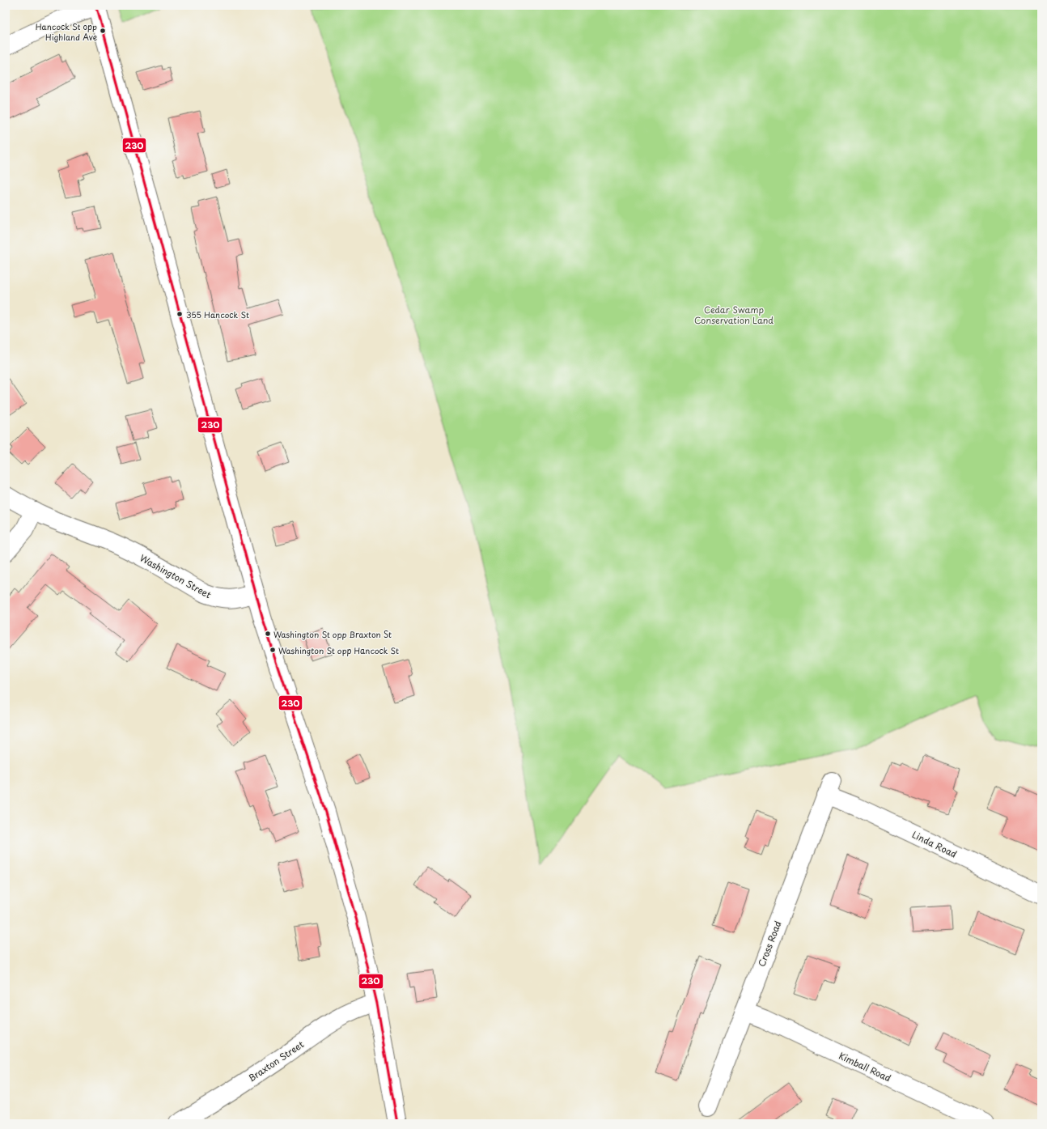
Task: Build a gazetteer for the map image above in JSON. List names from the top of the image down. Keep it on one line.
{"streets":{"street":["Washington Street","Linda Road","Cross Road","Braxton Street","Kimball Road"]},"crossings":[["Linda Road","Cross Road"],["Cross Road","Kimball Road"]],"parks":["Cedar Swamp Conservation Land"],"places":["Hancock St opp Highland Ave","355 Hancock St","Washington St opp Braxton St","Washington St opp Hancock St"],"lines":["transit line 230"]}
